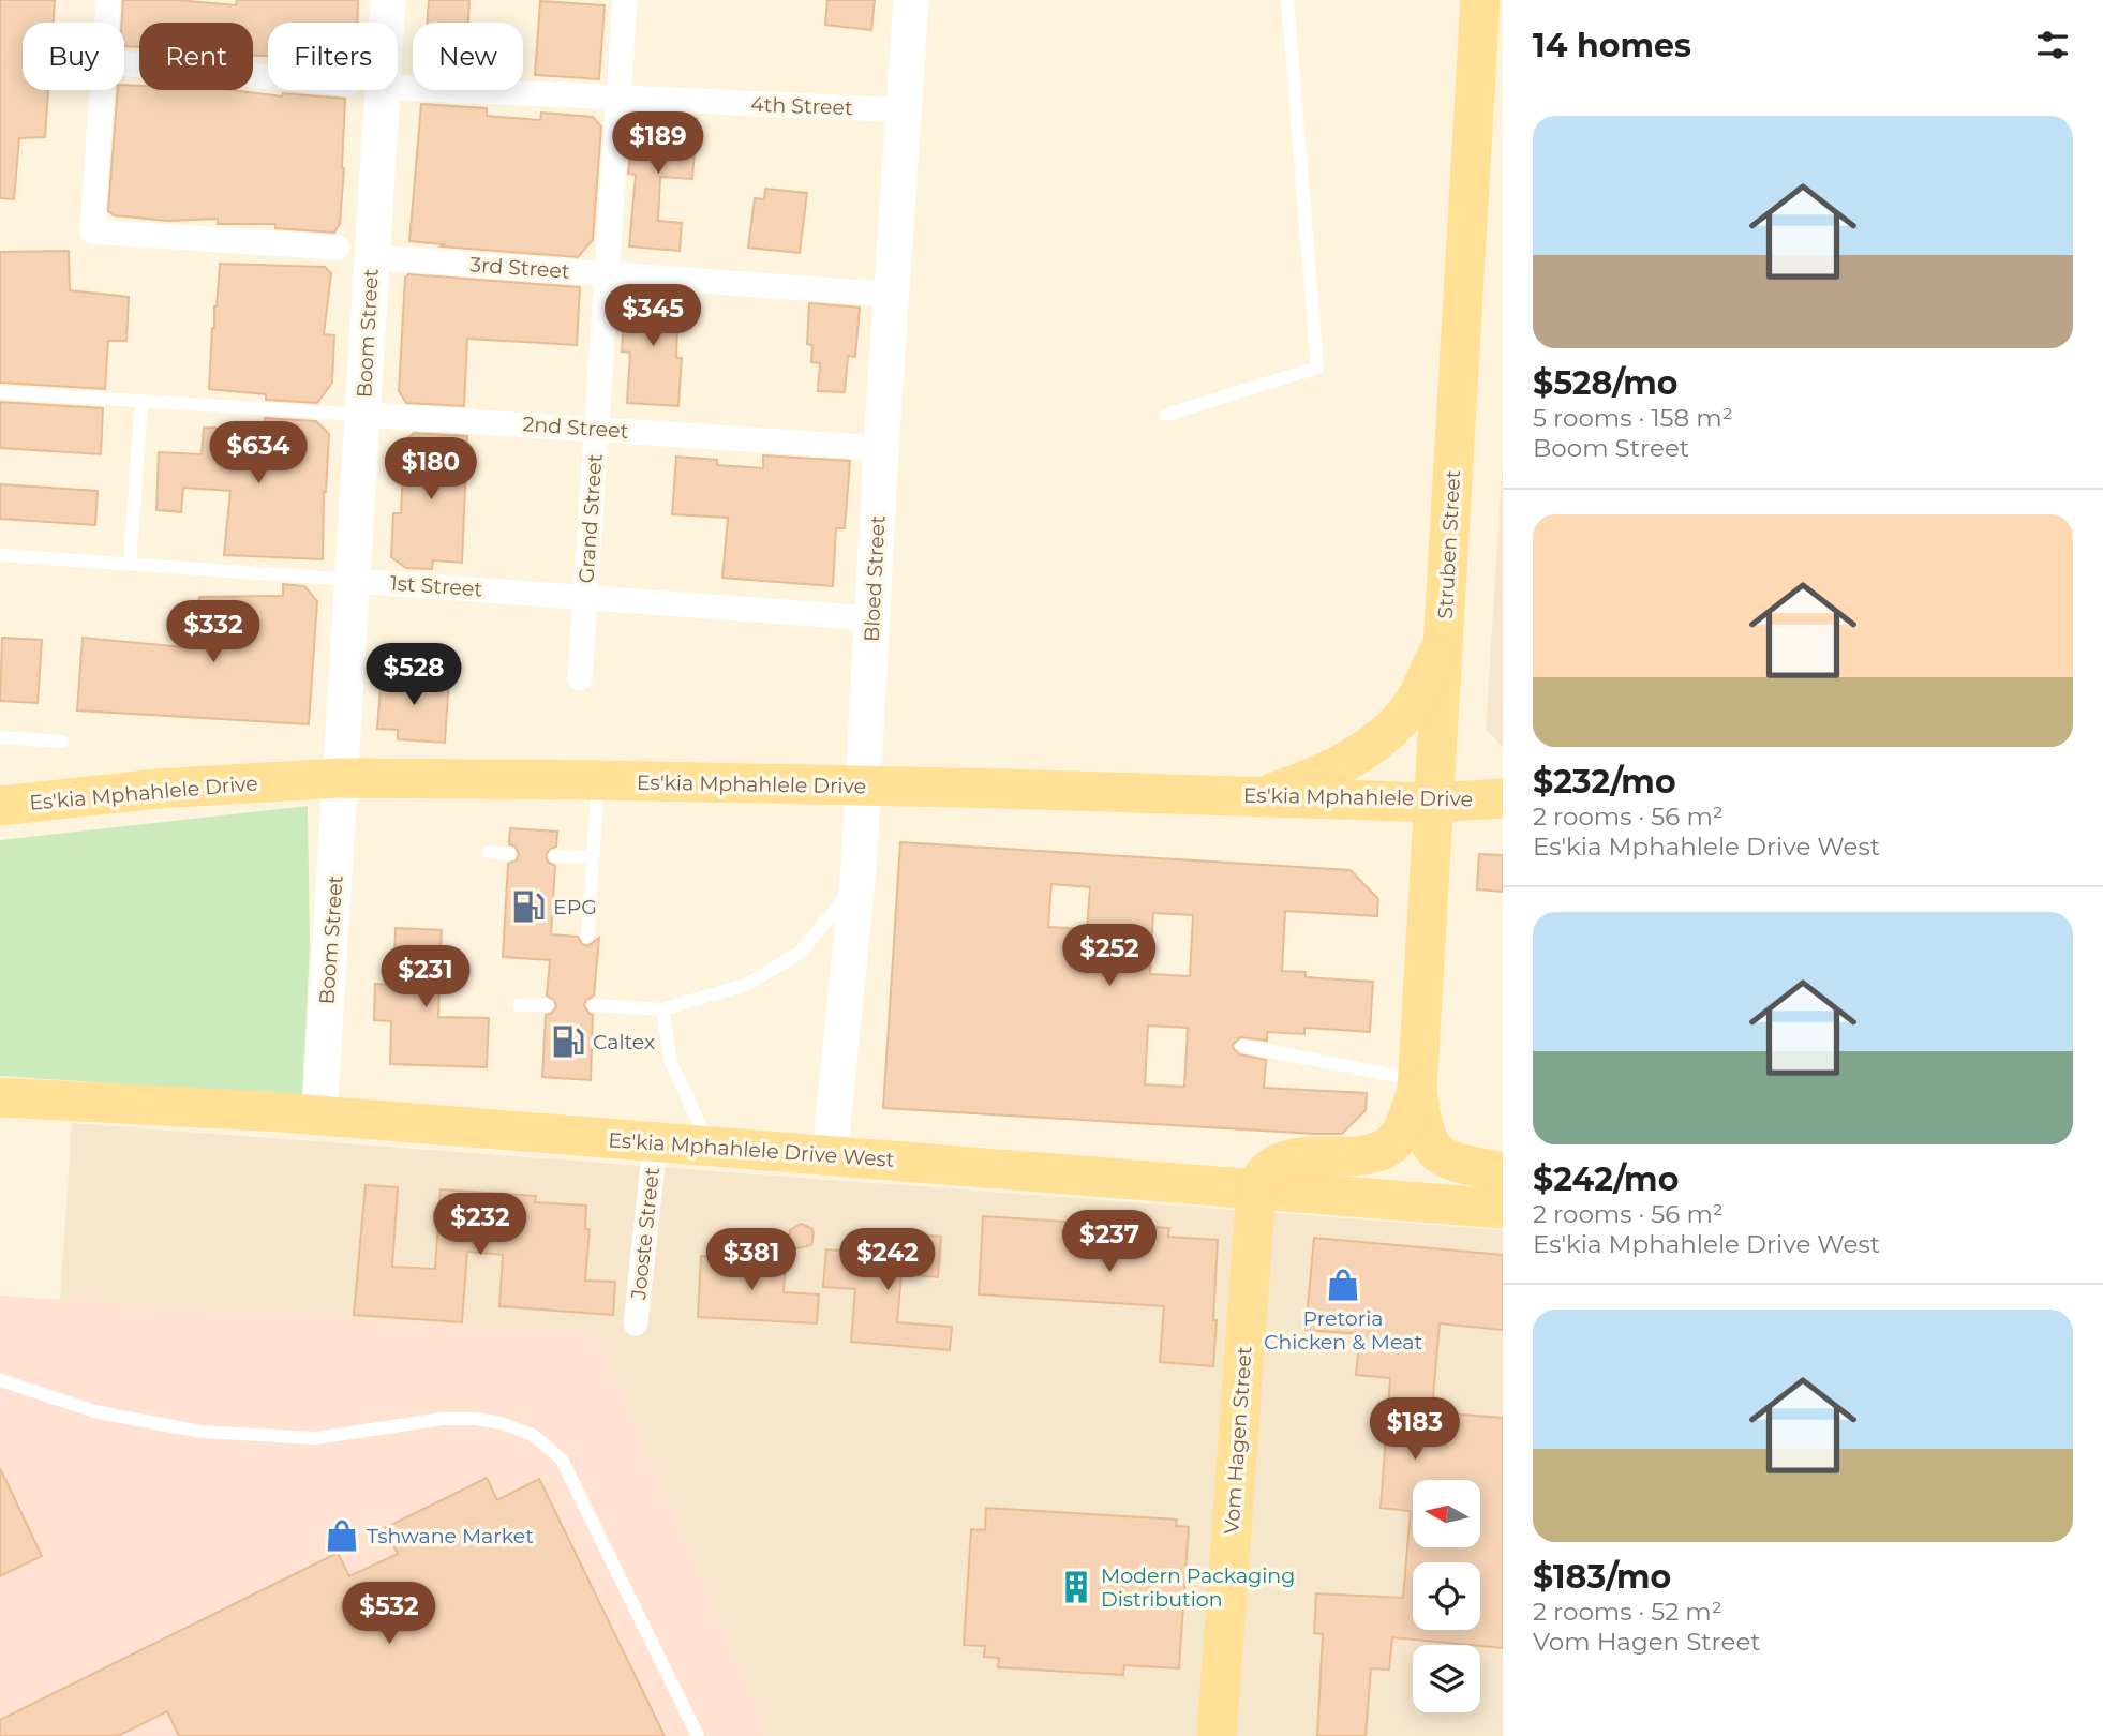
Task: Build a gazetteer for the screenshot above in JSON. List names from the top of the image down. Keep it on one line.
{"streets":{"main road":["Boom Street","Struben Street","Bloed Street","Es'kia Mphahlele Drive","Es'kia Mphahlele Drive West","Vom Hagen Street"],"street":["4th Street","3rd Street","2nd Street","Grand Street","1st Street","Jooste Street"]},"crossings":[["4th Street","Grand Street"],["4th Street","Bloed Street"],["3rd Street","Boom Street"],["3rd Street","Grand Street"],["3rd Street","Bloed Street"],["Boom Street","2nd Street"],["Boom Street","1st Street"],["Boom Street","Es'kia Mphahlele Drive"],["Boom Street","Es'kia Mphahlele Drive West"],["2nd Street","Grand Street"],["2nd Street","Bloed Street"],["Grand Street","1st Street"],["Struben Street","Es'kia Mphahlele Drive"],["Bloed Street","1st Street"],["Bloed Street","Es'kia Mphahlele Drive"],["Bloed Street","Es'kia Mphahlele Drive West"],["Es'kia Mphahlele Drive West","Jooste Street"],["Es'kia Mphahlele Drive West","Vom Hagen Street"]],"places":{"fuel station":["EPG","Caltex"],"shop":["Pretoria Chicken & Meat","Tshwane Market"],"building":["Modern Packaging Distribution"]},"north":"left","page":{"heading":"14 homes","chip":["Buy","Rent","Filters","New"],"list":[{"name":"$528/mo","note":"5 rooms · 158 m² · Boom Street"},{"name":"$232/mo","note":"2 rooms · 56 m² · Es'kia Mphahlele Drive West"},{"name":"$242/mo","note":"2 rooms · 56 m² · Es'kia Mphahlele Drive West"},{"name":"$183/mo","note":"2 rooms · 52 m² · Vom Hagen Street"}],"price":["$189","$345","$634","$180","$332","$528","$252","$231","$232","$237","$381","$242","$183","$532"]}}
